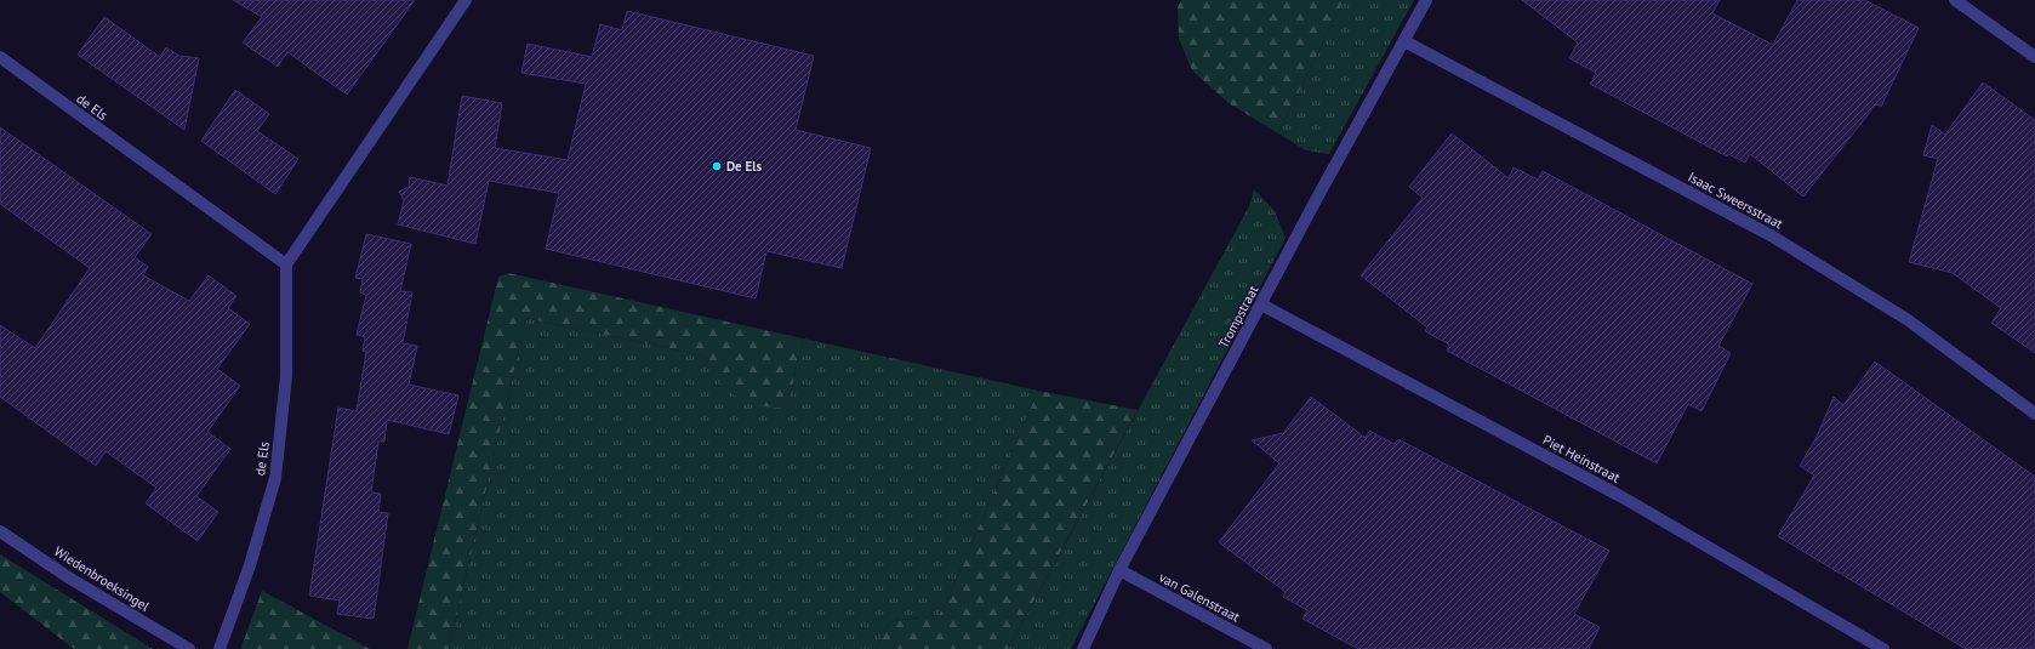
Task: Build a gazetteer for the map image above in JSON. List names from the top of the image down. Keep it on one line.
{"streets":{"street":["de Els","Isaac Sweersstraat","Trompstraat","Piet Heinstraat","Wiedenbroeksingel","van Galenstraat"]},"crossings":[["Isaac Sweersstraat","Trompstraat"],["Trompstraat","Piet Heinstraat"],["Trompstraat","van Galenstraat"]],"places":["De Els"]}
